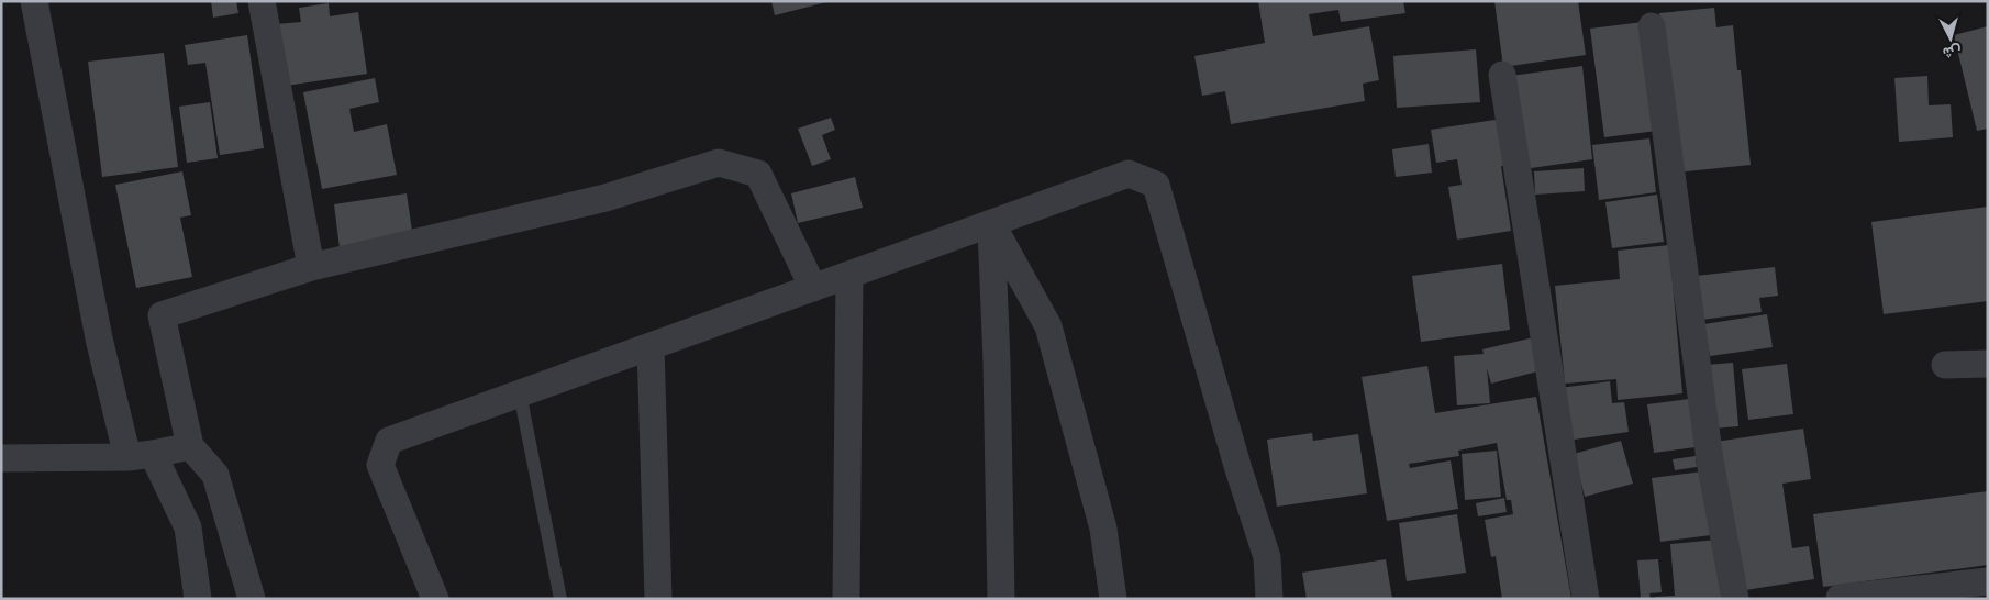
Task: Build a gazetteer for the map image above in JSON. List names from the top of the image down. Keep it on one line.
{"north":"bottom"}
